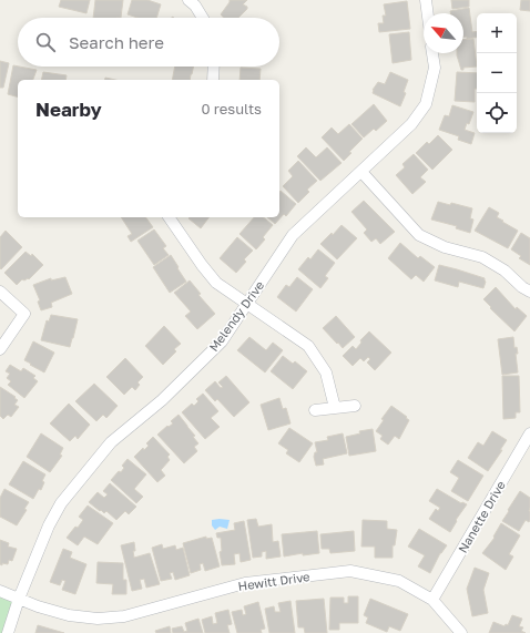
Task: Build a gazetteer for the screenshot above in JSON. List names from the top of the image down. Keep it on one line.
{"streets":{"street":["Melendy Drive","Nanette Drive","Hewitt Drive"]},"crossings":[["Melendy Drive","Hewitt Drive"],["Nanette Drive","Hewitt Drive"]],"north":"top left","page":{"map_buttons":["+","−"],"search":"Search here","heading":["Nearby","0 results"]}}
